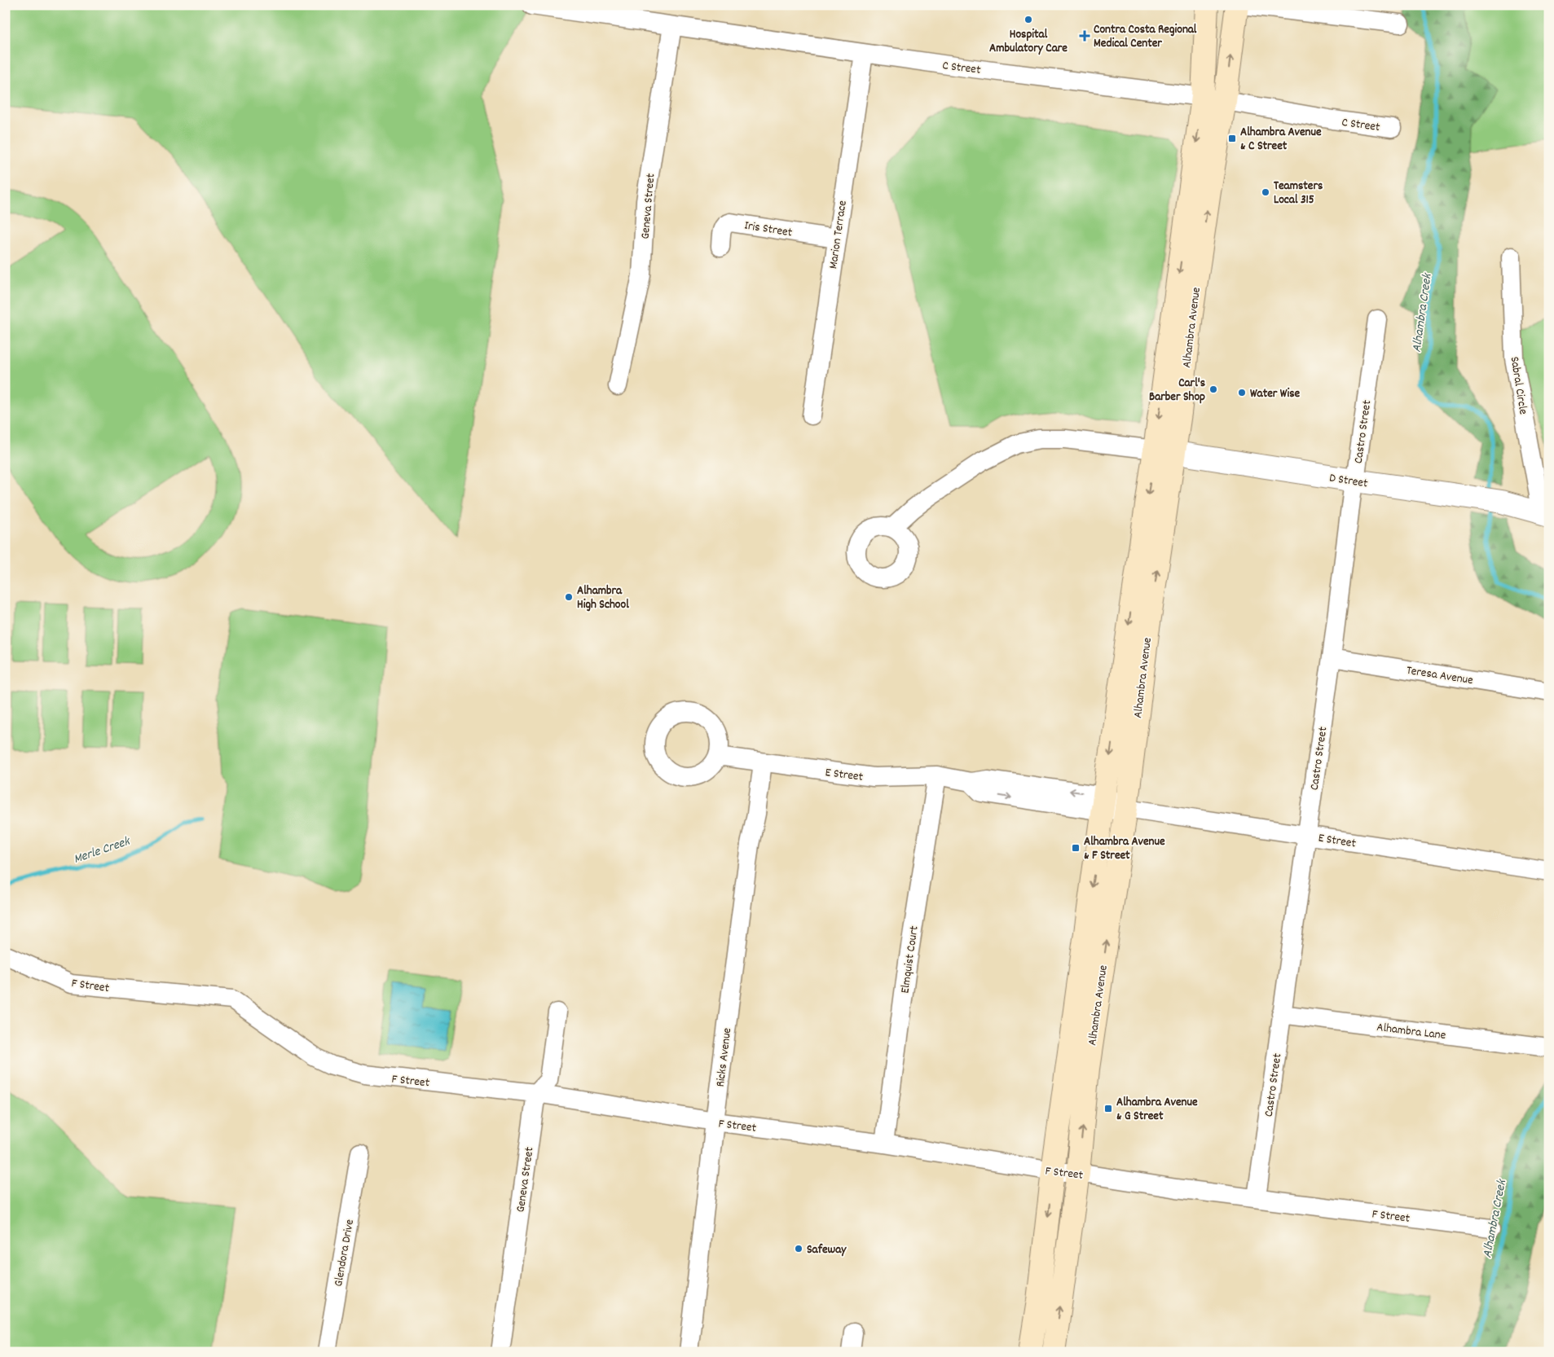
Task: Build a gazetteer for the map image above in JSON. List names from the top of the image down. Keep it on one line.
{"streets":{"main road":["Alhambra Avenue"],"street":["C Street","Geneva Street","Iris Street","Marion Terrace","Sabral Circle","Castro Street","D Street","Teresa Avenue","E Street","Elmquist Court","F Street","Alhambra Lane","Ricks Avenue","Glendora Drive"]},"crossings":[["C Street","Geneva Street"],["C Street","Marion Terrace"],["C Street","Alhambra Avenue"],["Geneva Street","F Street"],["Iris Street","Marion Terrace"],["Alhambra Avenue","D Street"],["Alhambra Avenue","E Street"],["Alhambra Avenue","F Street"],["Sabral Circle","D Street"],["Castro Street","D Street"],["Castro Street","Teresa Avenue"],["Castro Street","E Street"],["Castro Street","F Street"],["Castro Street","Alhambra Lane"],["E Street","Elmquist Court"],["E Street","Ricks Avenue"],["Elmquist Court","F Street"],["F Street","Ricks Avenue"]],"water":["Alhambra Creek","Merle Creek"],"places":{"other":["Hospital Ambulatory Care","Teamsters Local 315","Carl's Barber Shop","Water Wise","Alhambra High School","Safeway"],"health":["Contra Costa Regional Medical Center"],"transit":["Alhambra Avenue & C Street","Alhambra Avenue & F Street","Alhambra Avenue & G Street"]}}
